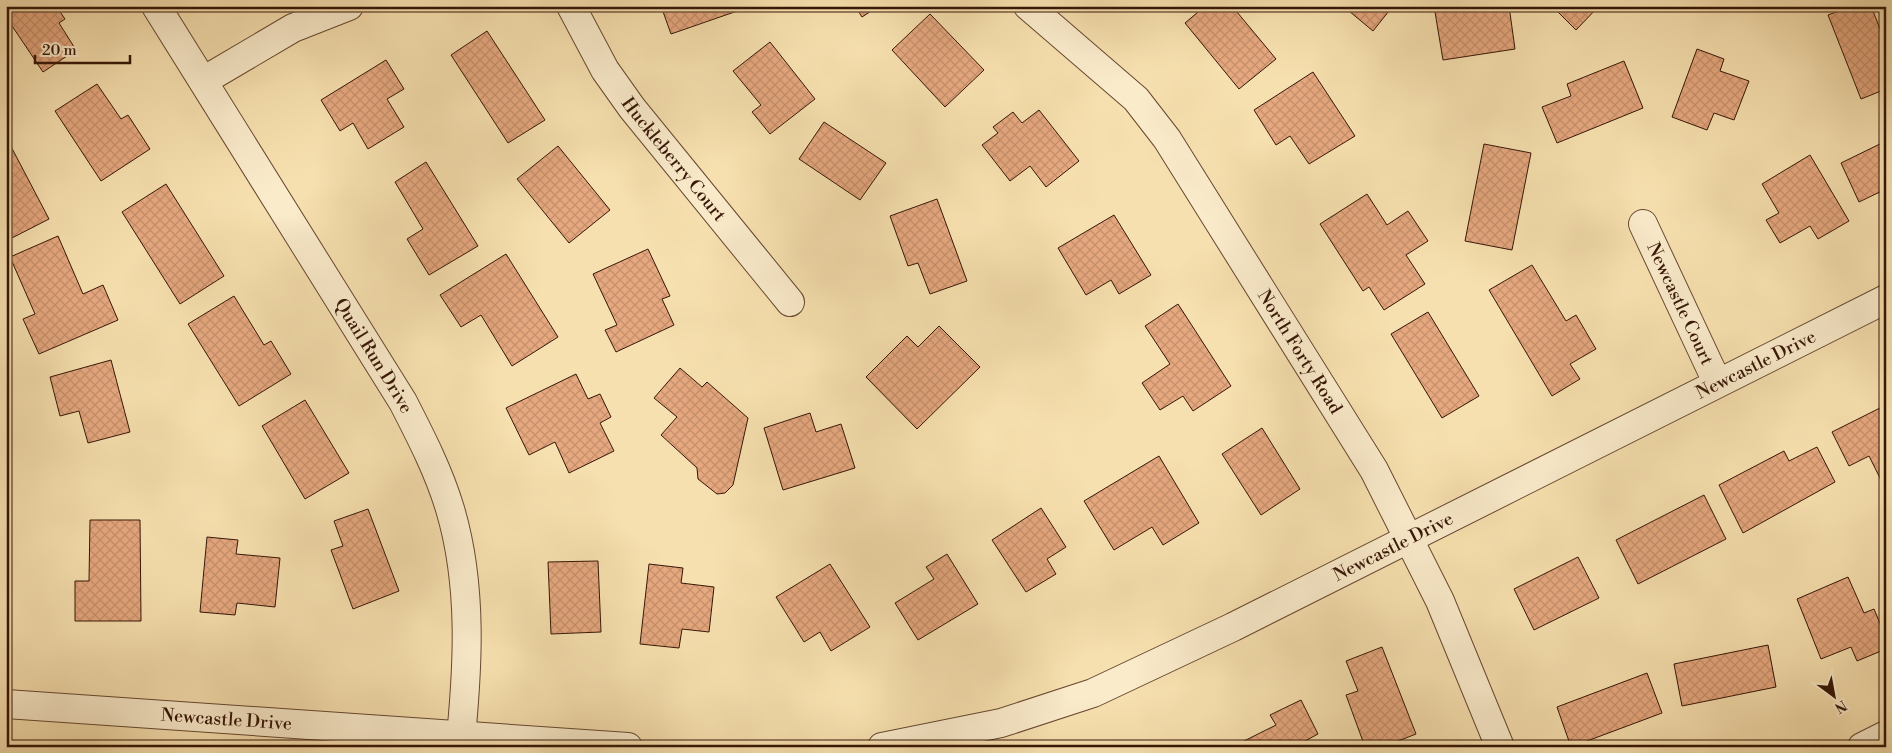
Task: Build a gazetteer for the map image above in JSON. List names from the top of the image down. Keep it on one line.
{"streets":{"street":["Huckleberry Court","Newcastle Court","North Forty Road","Quail Run Drive","Newcastle Drive"]},"crossings":[["Newcastle Court","Newcastle Drive"],["North Forty Road","Newcastle Drive"],["Quail Run Drive","Newcastle Drive"]],"scale_bar":"20 m","north":"bottom right"}
